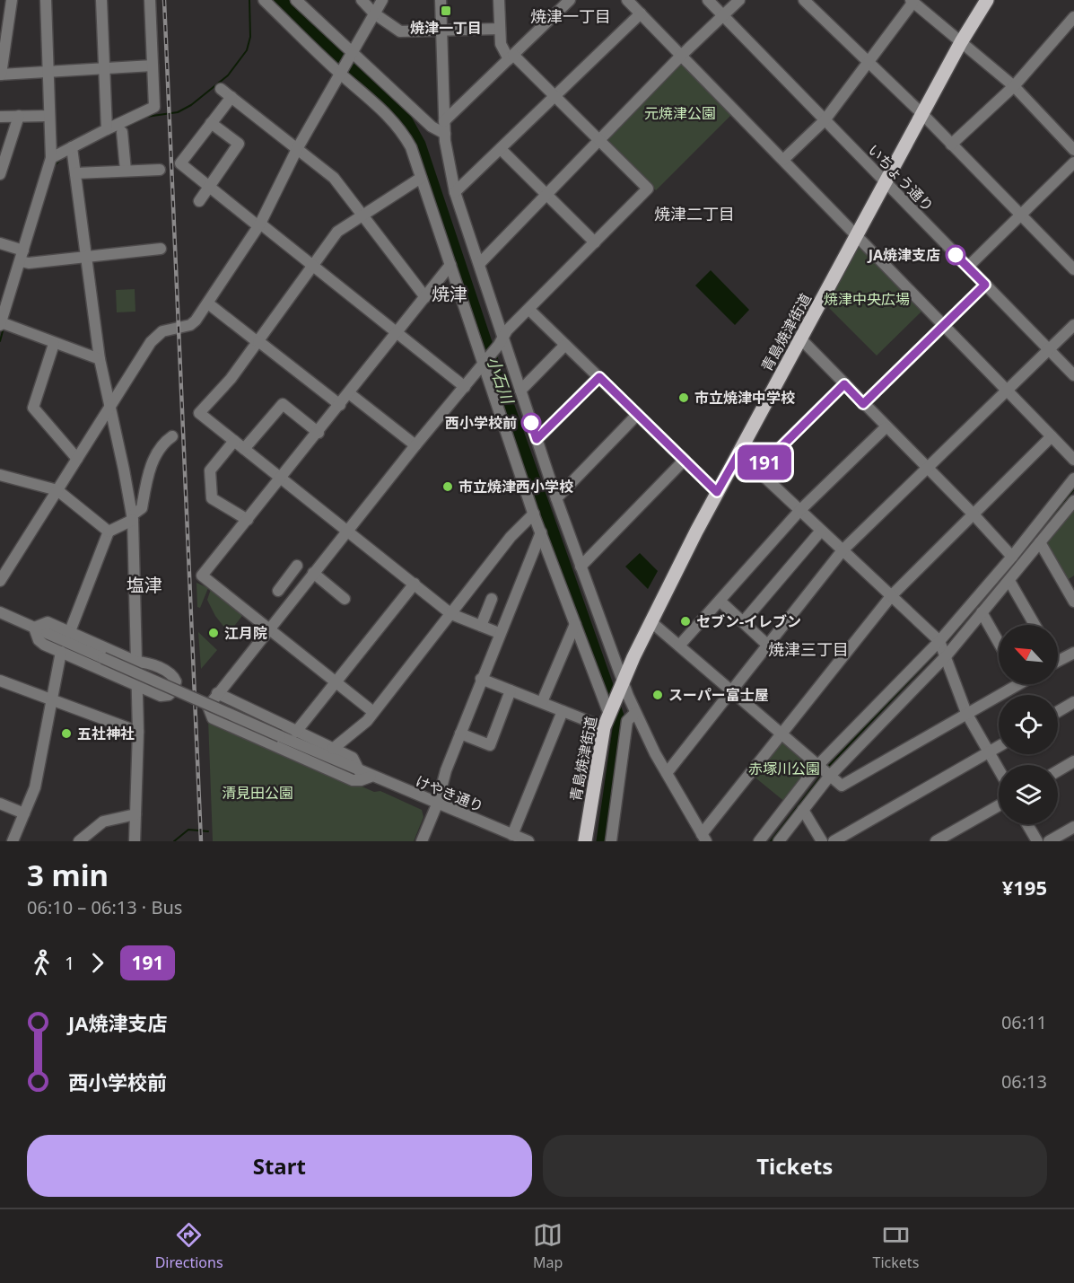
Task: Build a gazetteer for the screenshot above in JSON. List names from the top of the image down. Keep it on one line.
{"streets":{"main road":["青島焼津街道"],"street":["いちょう通り","けやき通り"]},"crossings":[["いちょう通り","青島焼津街道"]],"districts":["焼津一丁目","焼津二丁目","焼津","塩津","焼津三丁目"],"water":["小石川"],"parks":["元焼津公園","焼津中央広場","赤塚川公園","清見田公園"],"places":{"transit":["焼津一丁目"],"other":["JA焼津支店","市立焼津中学校","西小学校前","市立焼津西小学校","セブン-イレブン","江月院","スーパー富士屋","五社神社"]},"lines":["bus line 191"],"north":"top left","page":{"on_map":"191","heading":["3 min","06:10 – 06:13 · Bus","¥195"],"legs":["1","191"],"list":[{"name":"JA焼津支店","value":"06:11"},{"name":"西小学校前","value":"06:13"}],"buttons":["Start","Tickets"],"tabs":["Directions","Map","Tickets"]}}
